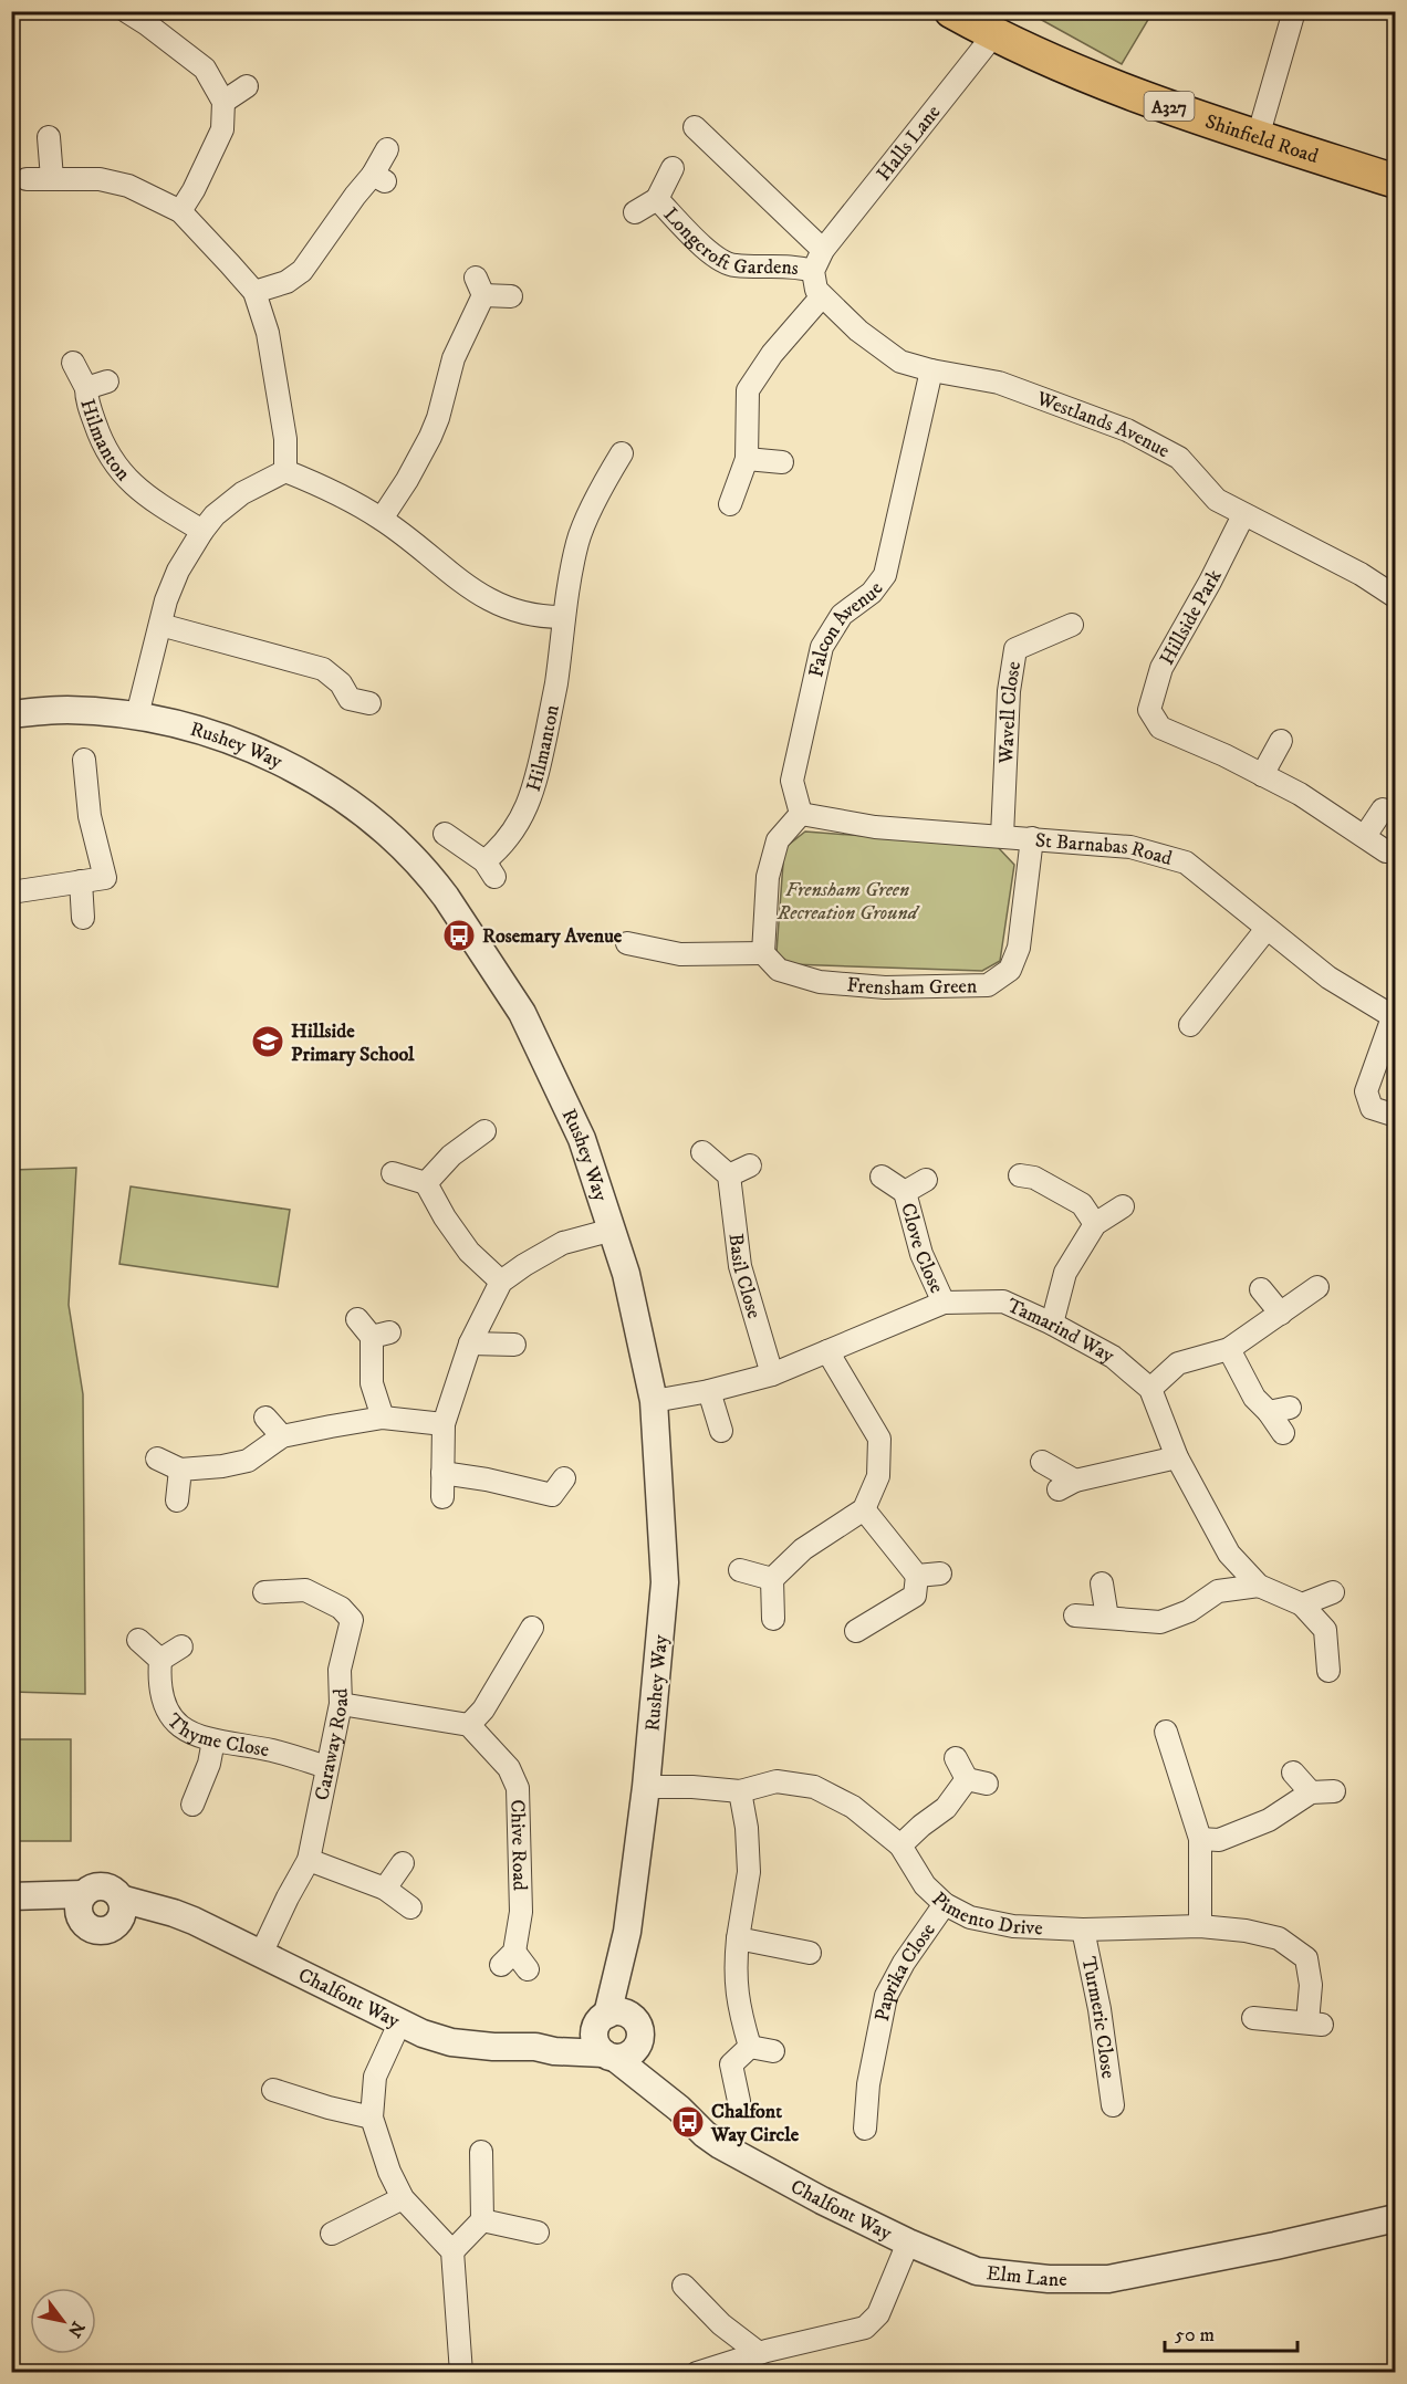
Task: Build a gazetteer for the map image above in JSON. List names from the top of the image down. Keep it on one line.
{"streets":{"main road":["A327","Shinfield Road"],"street":["Halls Lane","Longcroft Gardens","Westlands Avenue","Hilmanton","Hillside Park","Falcon Avenue","Wavell Close","Rushey Way","St Barnabas Road","Frensham Green","Clove Close","Basil Close","Tamarind Way","Thyme Close","Caraway Road","Chive Road","Pimento Drive","Paprika Close","Chalfont Way","Turmeric Close","Elm Lane"]},"crossings":[["Shinfield Road","Halls Lane"],["Halls Lane","Longcroft Gardens"],["Westlands Avenue","Hillside Park"],["Westlands Avenue","Falcon Avenue"],["Falcon Avenue","St Barnabas Road"],["Wavell Close","St Barnabas Road"],["Rushey Way","Tamarind Way"],["Rushey Way","Pimento Drive"],["Rushey Way","Chalfont Way"],["St Barnabas Road","Frensham Green"],["Clove Close","Tamarind Way"],["Basil Close","Tamarind Way"],["Thyme Close","Caraway Road"],["Caraway Road","Chalfont Way"],["Pimento Drive","Paprika Close"],["Pimento Drive","Turmeric Close"],["Chalfont Way","Elm Lane"]],"parks":["Frensham Green Recreation Ground"],"places":{"bus stop":["Rosemary Avenue","Chalfont Way Circle"],"school or university":["Hillside Primary School"]},"scale_bar":"50 m","north":"bottom right"}
